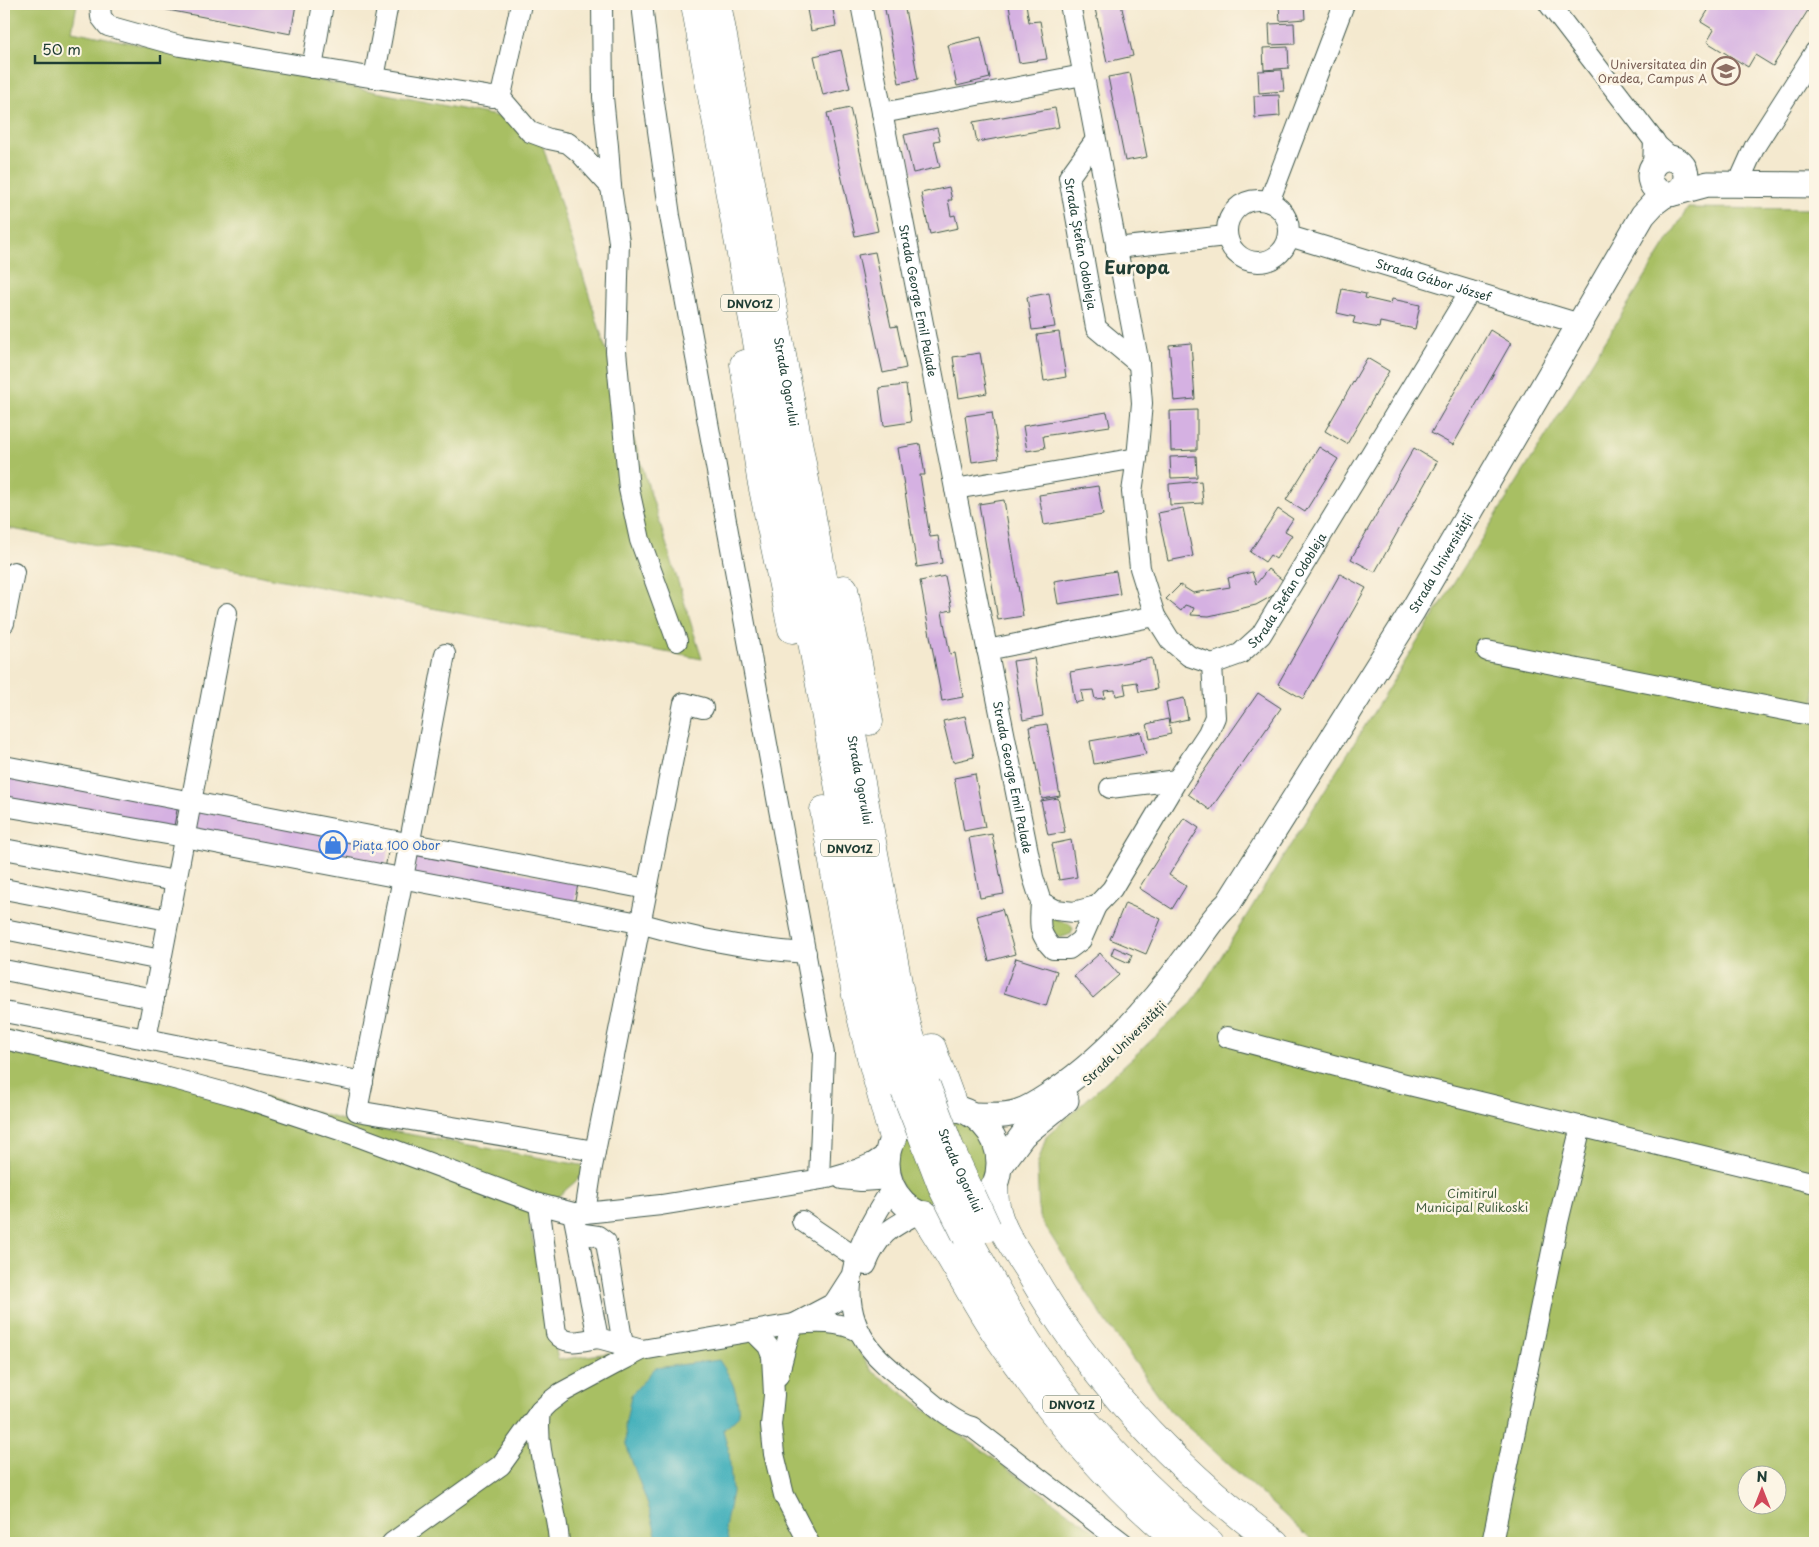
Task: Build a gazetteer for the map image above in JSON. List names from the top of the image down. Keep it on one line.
{"streets":{"highway":["DNVO1Z","Strada Ogorului"],"main road":["Strada Universității"],"street":["Strada Ștefan Odobleja","Strada Gábor József","Strada George Emil Palade"]},"crossings":[["Strada Ștefan Odobleja","Strada Gábor József"],["Strada Ștefan Odobleja","Strada George Emil Palade"],["Strada Gábor József","Strada Universității"]],"districts":["Europa"],"parks":["Cimitirul Municipal Rulikoski"],"places":{"school or university":["Universitatea din Oradea, Campus A"],"shop":["Piața 100 Obor"]},"scale_bar":"50 m","north":"top"}
